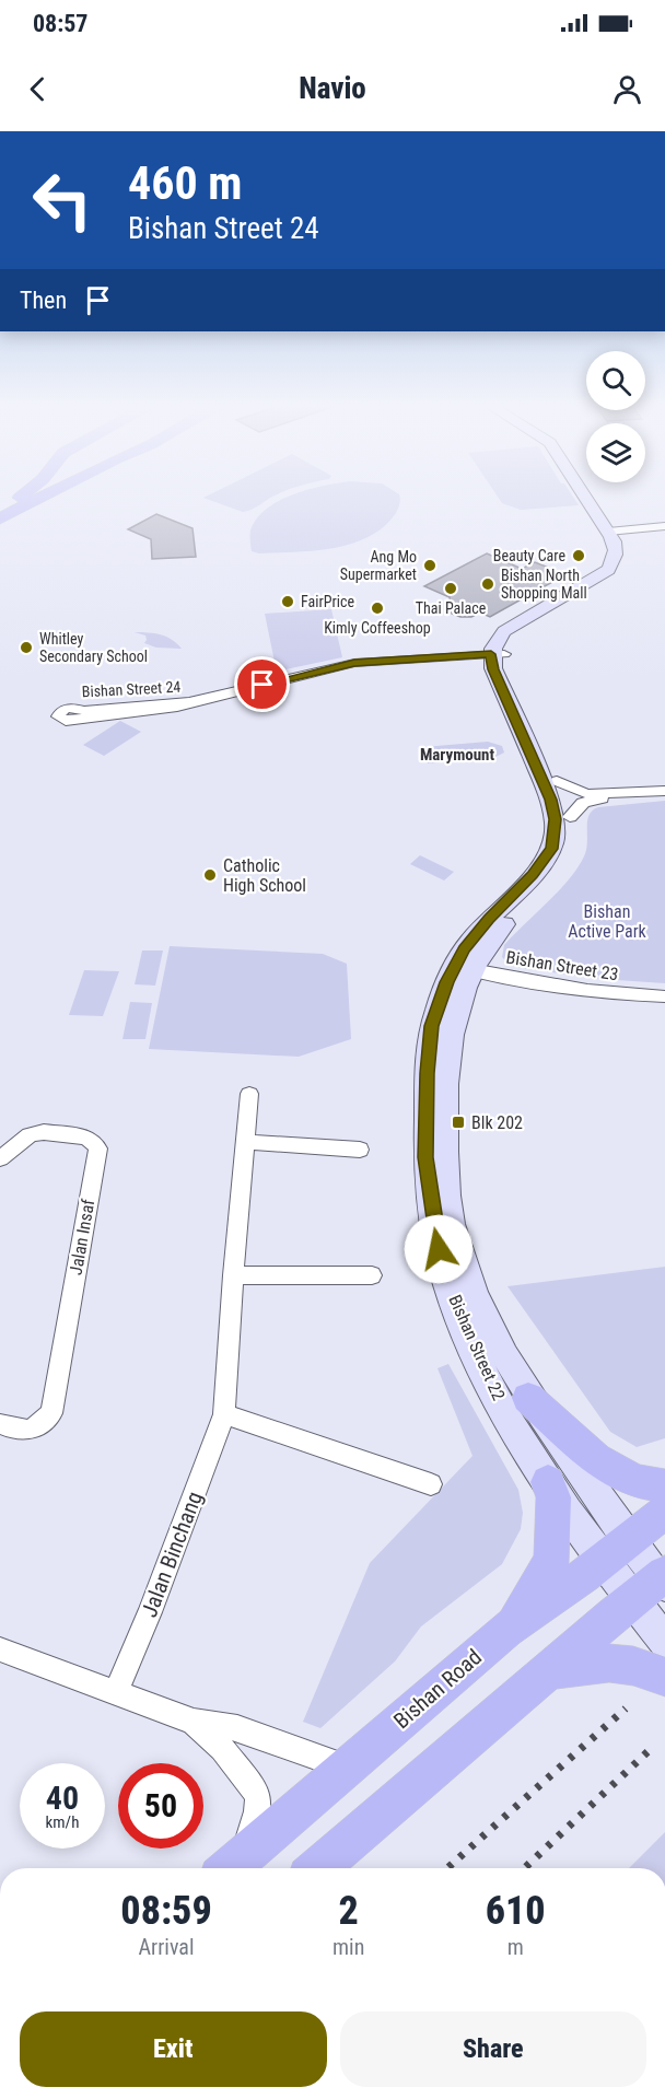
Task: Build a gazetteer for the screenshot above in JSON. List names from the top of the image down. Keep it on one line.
{"streets":{"main road":["Bishan Street 22","Bishan Road"],"street":["Bishan Street 24","Bishan Street 23","Jalan Insaf","Jalan Binchang"]},"crossings":[["Bishan Street 24","Bishan Street 22"],["Bishan Street 23","Bishan Street 22"],["Bishan Street 22","Bishan Road"]],"districts":["Marymount"],"parks":["Bishan Active Park"],"places":{"other":["Beauty Care","Ang Mo Supermarket","Bishan North Shopping Mall","Thai Palace","FairPrice","Kimly Coffeeshop","Whitley Secondary School","Catholic High School"],"transit":["Blk 202"]},"page":{"status":"08:57","header":"Navio","turn":["460 m","Bishan Street 24"],"then":"Then","speed":"40 km/h","limit":"50","eta":["08:59","Arrival","2","min","610","m"],"buttons":["Exit","Share"]}}
